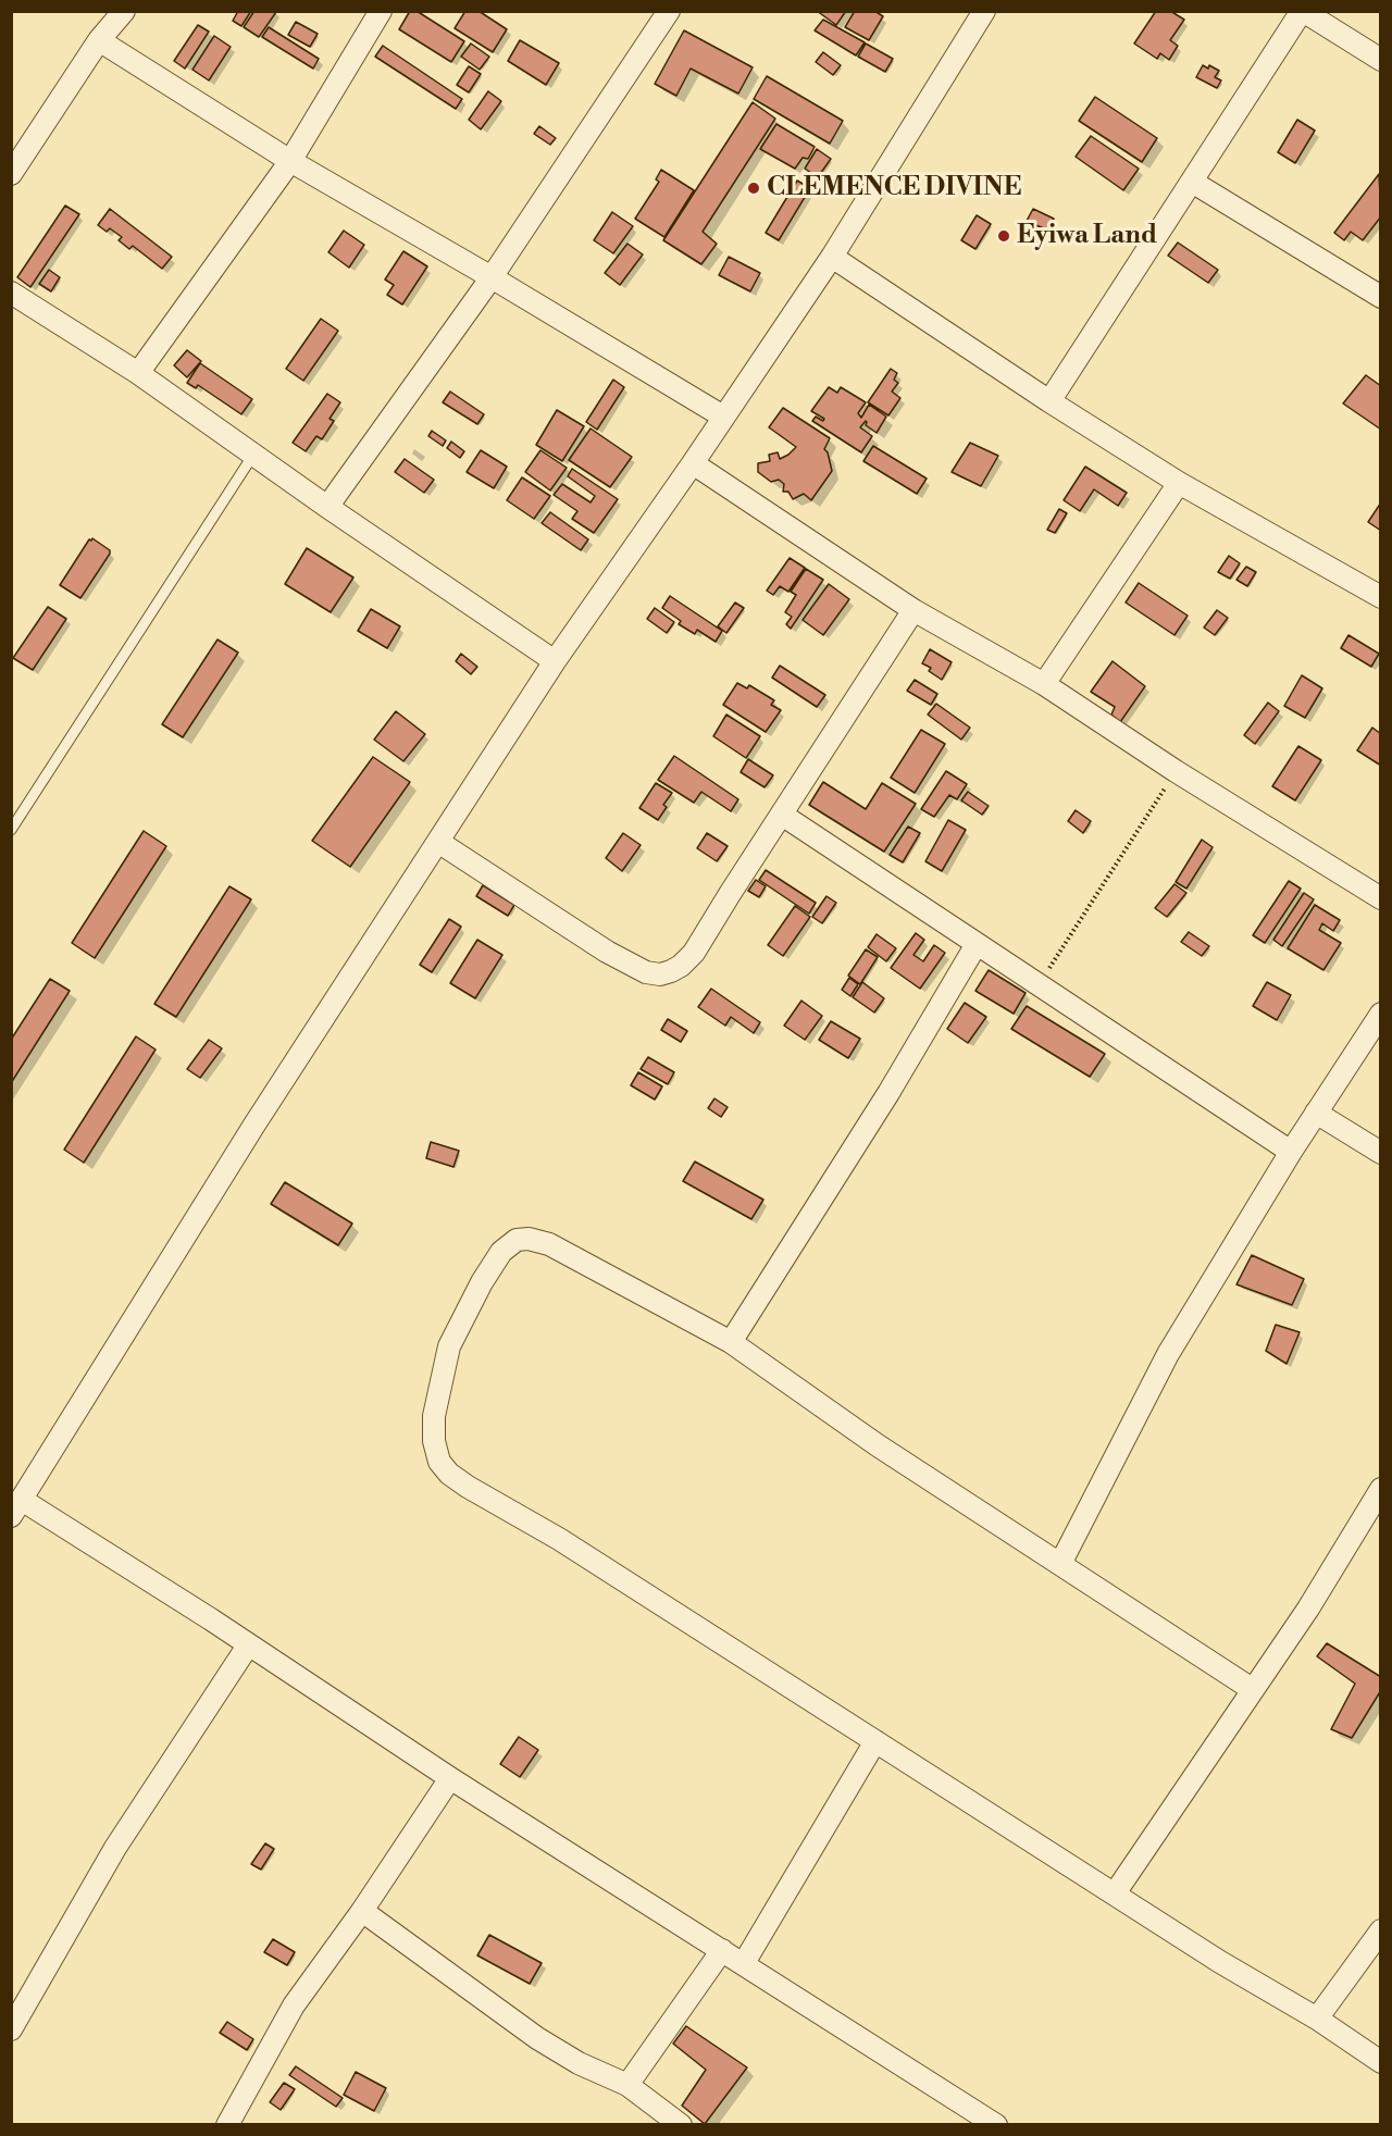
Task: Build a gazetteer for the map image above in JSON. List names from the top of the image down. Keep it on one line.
{"places":["CLEMENCE DIVINE","Eyiwa Land"]}
